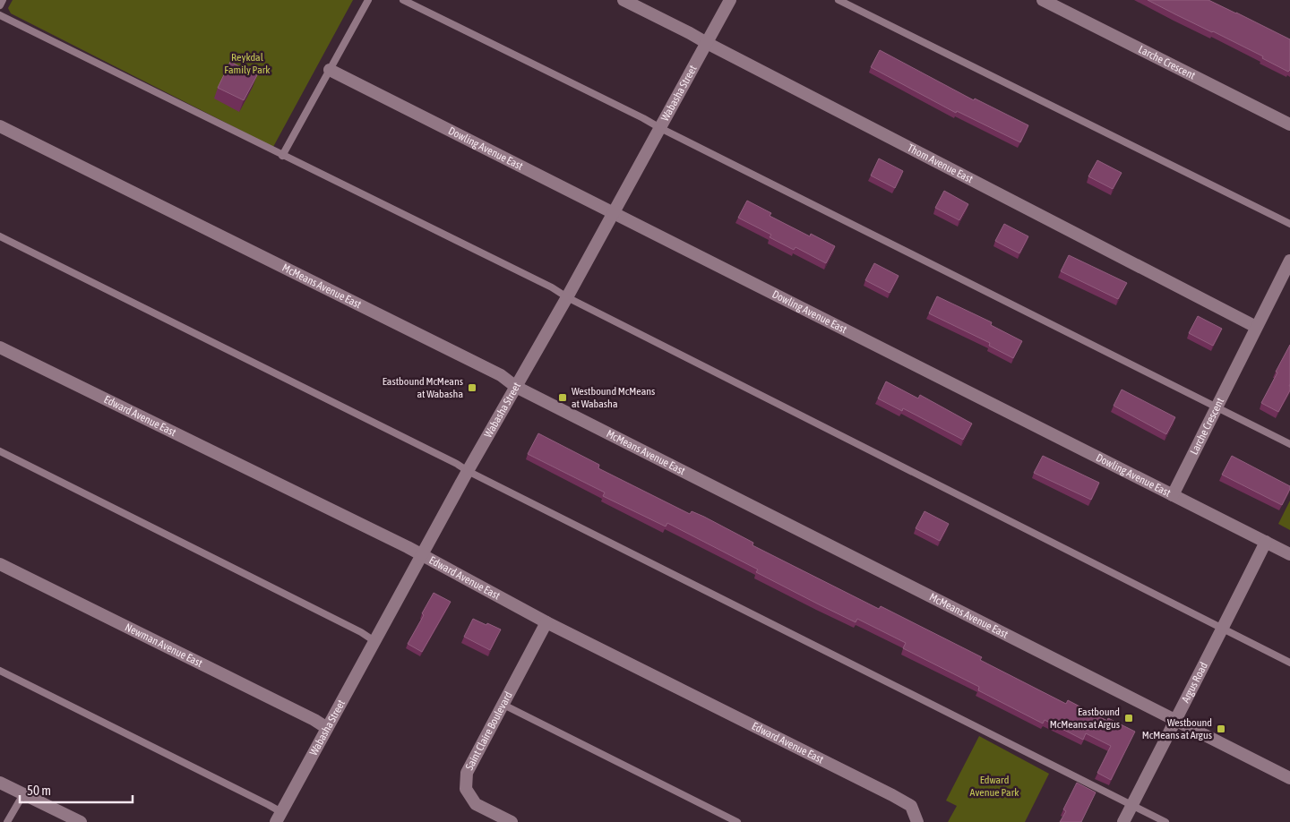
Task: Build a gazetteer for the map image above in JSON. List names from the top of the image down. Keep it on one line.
{"streets":{"street":["Larche Crescent","Wabasha Street","Dowling Avenue East","Thom Avenue East","McMeans Avenue East","Edward Avenue East","Newman Avenue East","Argus Road","Saint Claire Boulevard"]},"crossings":[["Larche Crescent","Dowling Avenue East"],["Larche Crescent","Thom Avenue East"],["Wabasha Street","Dowling Avenue East"],["Wabasha Street","Thom Avenue East"],["Wabasha Street","McMeans Avenue East"],["Wabasha Street","Edward Avenue East"],["Wabasha Street","Newman Avenue East"],["Dowling Avenue East","Argus Road"],["McMeans Avenue East","Argus Road"],["Edward Avenue East","Saint Claire Boulevard"]],"parks":["Reykdal Family Park","Edward Avenue Park"],"places":{"transit":["Eastbound McMeans at Wabasha","Westbound McMeans at Wabasha","Eastbound McMeans at Argus","Westbound McMeans at Argus"]},"scale_bar":"50 m"}
